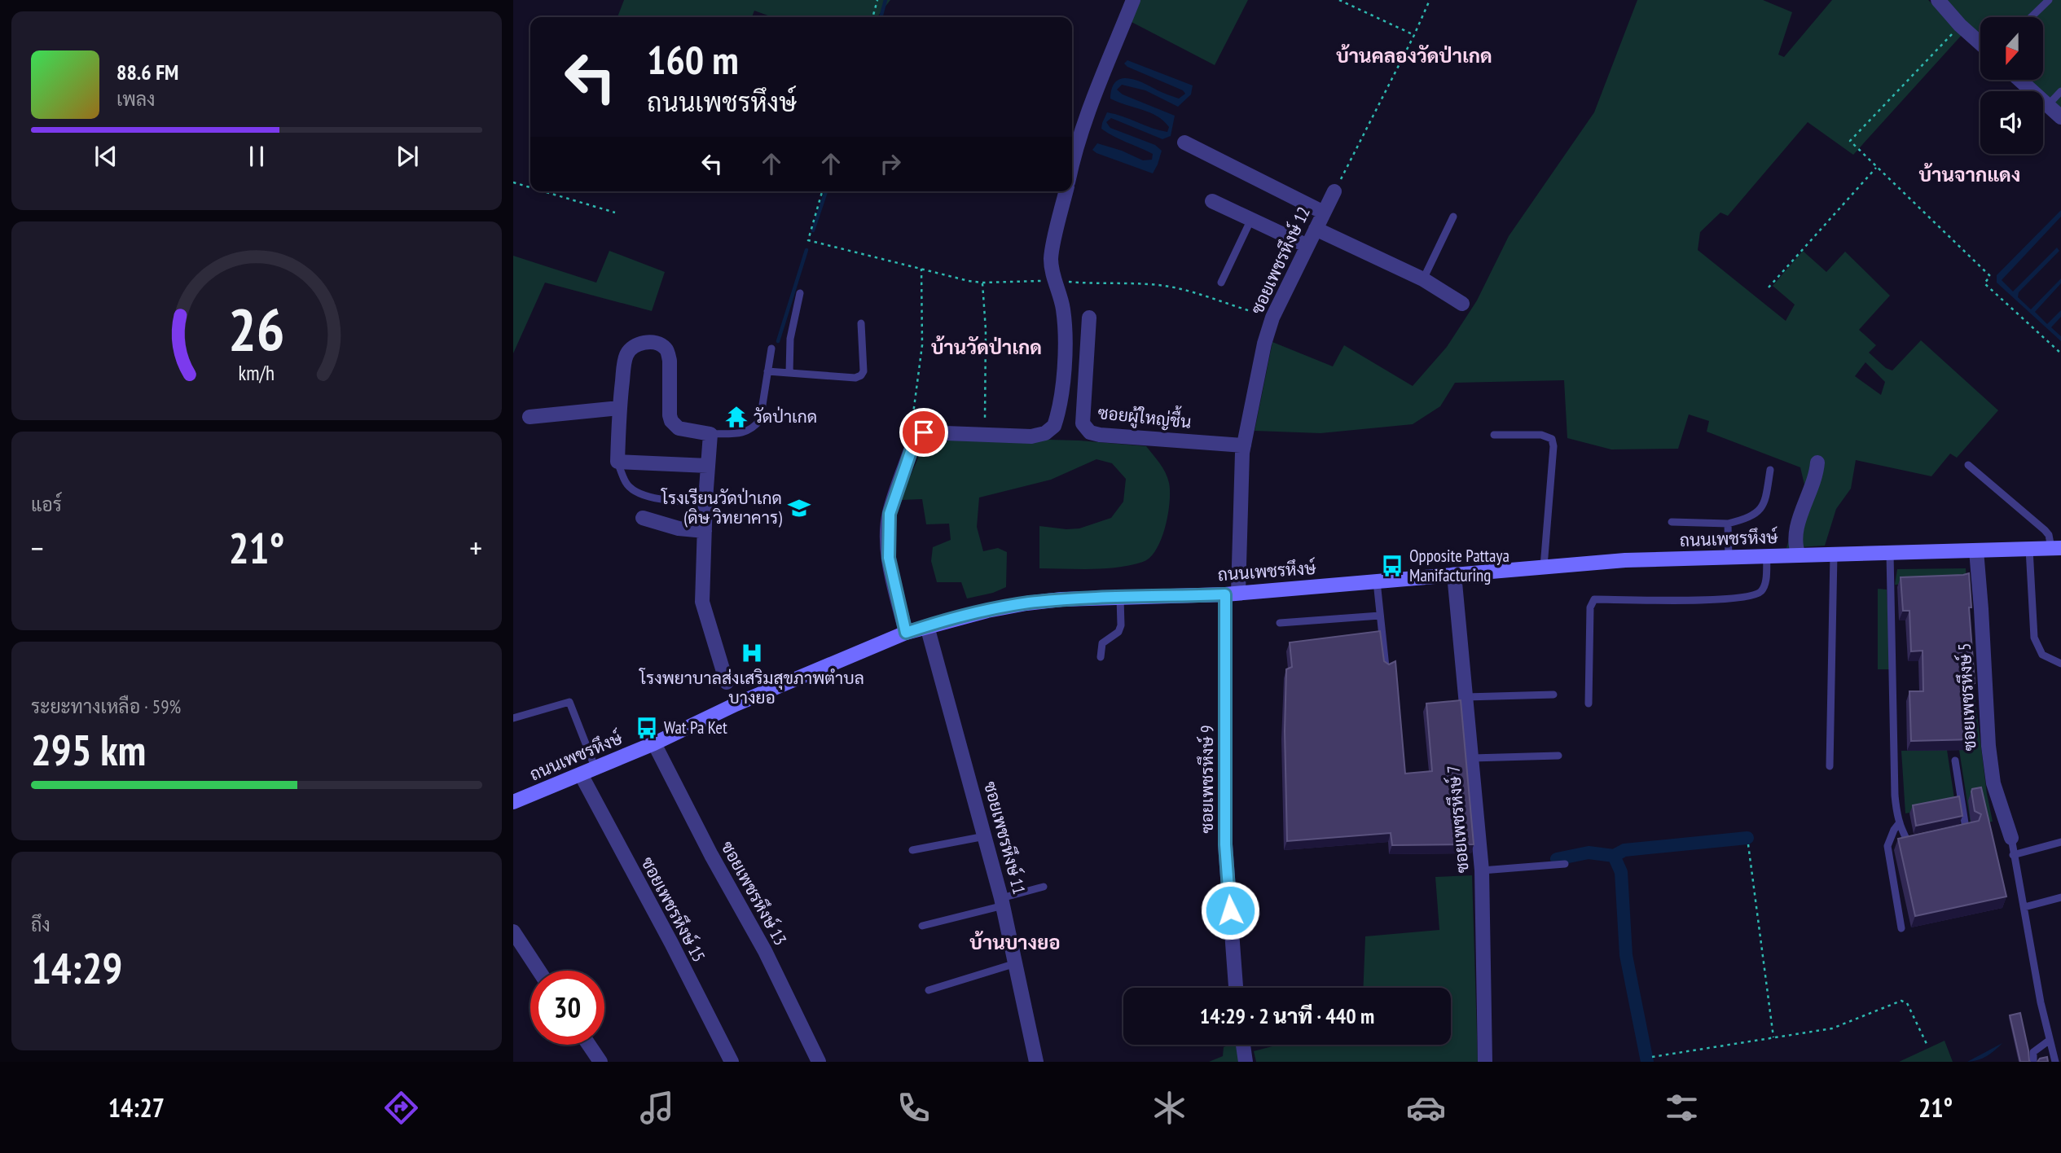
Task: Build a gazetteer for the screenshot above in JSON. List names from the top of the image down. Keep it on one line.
{"streets":{"main road":["ถนนเพชรหึงษ์"],"street":["ซอยเพชรหึงษ์ 12","ซอยผู้ใหญ่ชื้น","ซอยเพชรหึงษ์ 5","ซอยเพชรหึงษ์ 9","ซอยเพชรหึงษ์ 7","ซอยเพชรหึงษ์ 11","ซอยเพชรหึงษ์ 13","ซอยเพชรหึงษ์ 15"]},"crossings":[["ซอยเพชรหึงษ์ 12","ซอยผู้ใหญ่ชื้น"],["ซอยเพชรหึงษ์ 12","ถนนเพชรหึงษ์"],["ซอยเพชรหึงษ์ 12","ซอยเพชรหึงษ์ 9"],["ถนนเพชรหึงษ์","ซอยเพชรหึงษ์ 5"],["ถนนเพชรหึงษ์","ซอยเพชรหึงษ์ 9"],["ถนนเพชรหึงษ์","ซอยเพชรหึงษ์ 7"],["ถนนเพชรหึงษ์","ซอยเพชรหึงษ์ 11"],["ถนนเพชรหึงษ์","ซอยเพชรหึงษ์ 13"],["ถนนเพชรหึงษ์","ซอยเพชรหึงษ์ 15"]],"districts":["บ้านคลองวัดป่าเกด","บ้านจากแดง","บ้านวัดป่าเกด","บ้านบางยอ"],"places":{"temple":["วัดป่าเกด"],"school or university":["โรงเรียนวัดป่าเกด (ดิษ วิทยาคาร)"],"bus stop":["Opposite Pattaya Manifacturing","Wat Pa Ket"],"hospital":["โรงพยาบาลส่งเสริมสุขภาพตำบล บางยอ"]},"north":"bottom","page":{"turn":["160 m","ถนนเพชรหึงษ์"],"song":["88.6 FM","เพลง"],"tile":["แอร์",["ระยะทางเหลือ · 59%","295 km"],["ถึง","14:29"]],"heat":["−","21°","+"],"limit":"30","trip":"14:29 · 2 นาที · 440 m","tabs":["14:27","21°"],"gauge":["26","km/h"]}}
